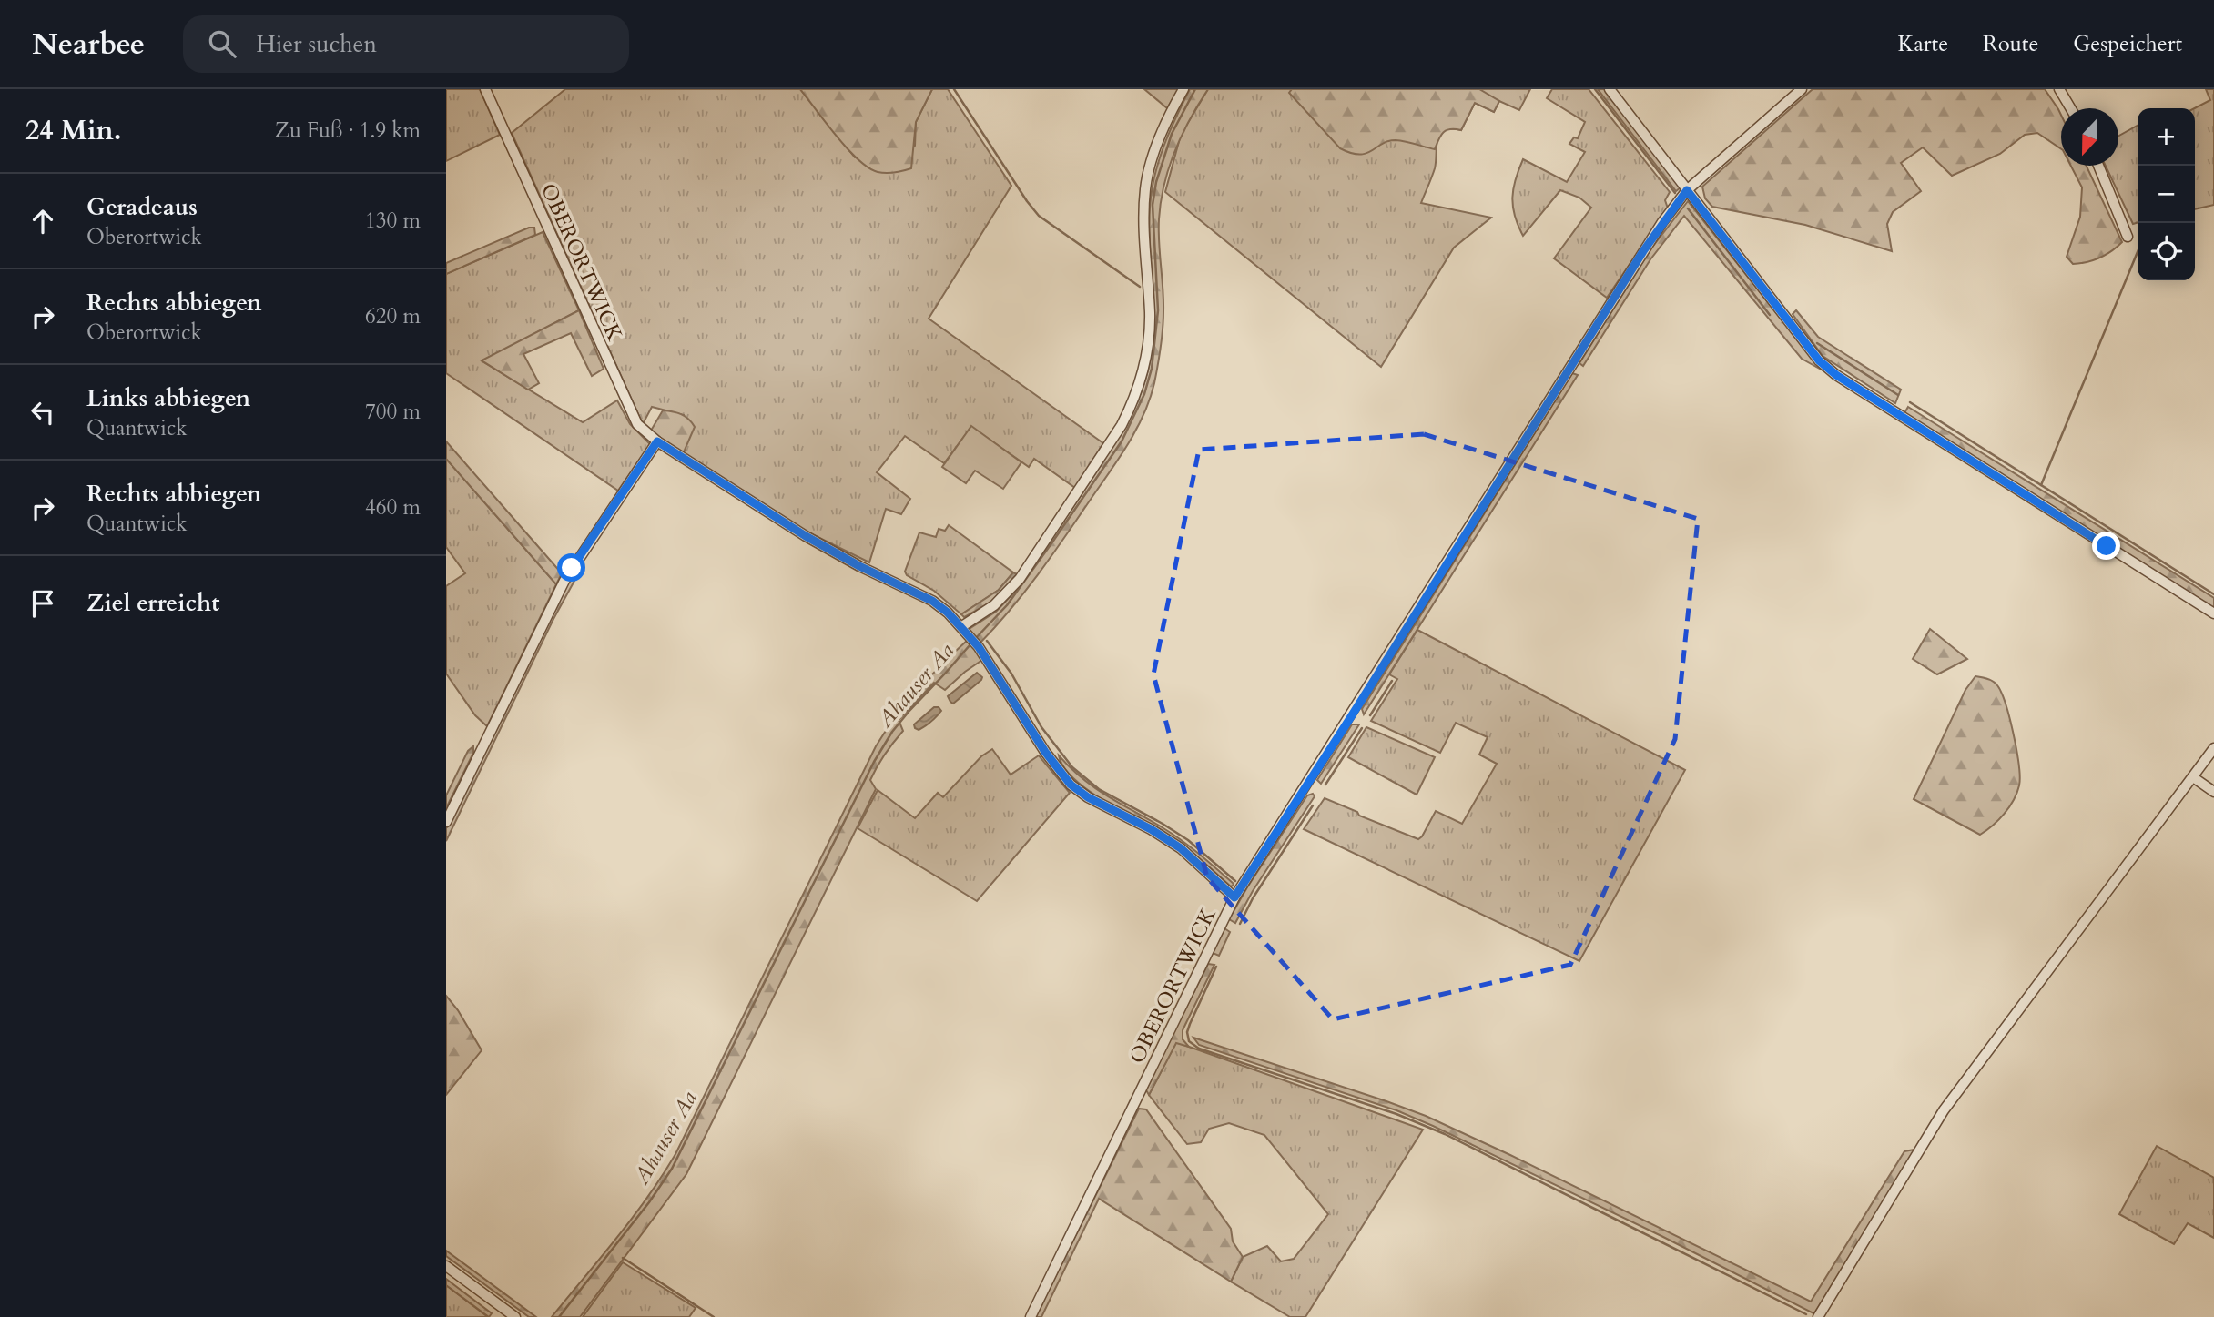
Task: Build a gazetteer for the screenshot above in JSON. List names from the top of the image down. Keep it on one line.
{"streets":{"street":["OBERORTWICK"]},"water":["Ahauser Aa"],"north":"bottom","page":{"header":"Nearbee","search":"Hier suchen","nav":["Karte","Route","Gespeichert"],"heading":["24 Min.","Zu Fuß · 1.9 km"],"map_buttons":["+","−"],"list":[["Geradeaus","Oberortwick","130 m"],["Rechts abbiegen","Oberortwick","620 m"],["Links abbiegen","Quantwick","700 m"],["Rechts abbiegen","Quantwick","460 m"],"Ziel erreicht"]}}
